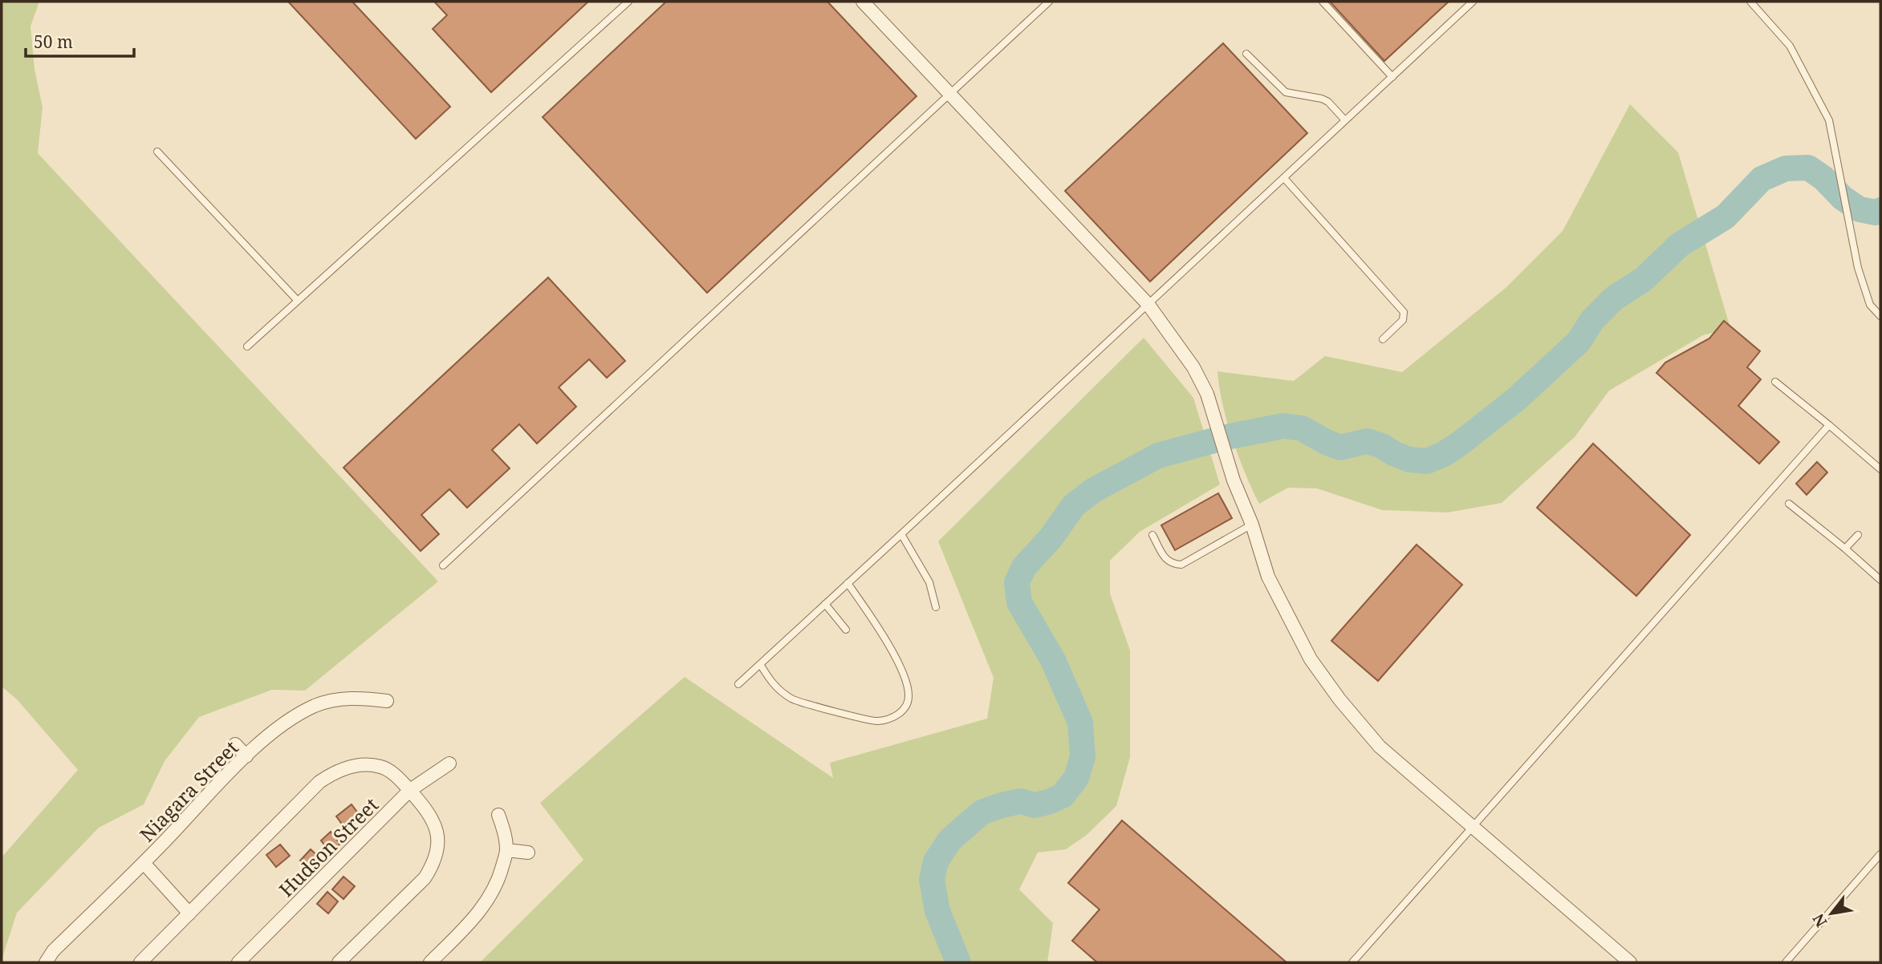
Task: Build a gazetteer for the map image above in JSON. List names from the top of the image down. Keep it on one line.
{"streets":{"street":["Niagara Street","Hudson Street"]},"scale_bar":"50 m","north":"bottom left"}
